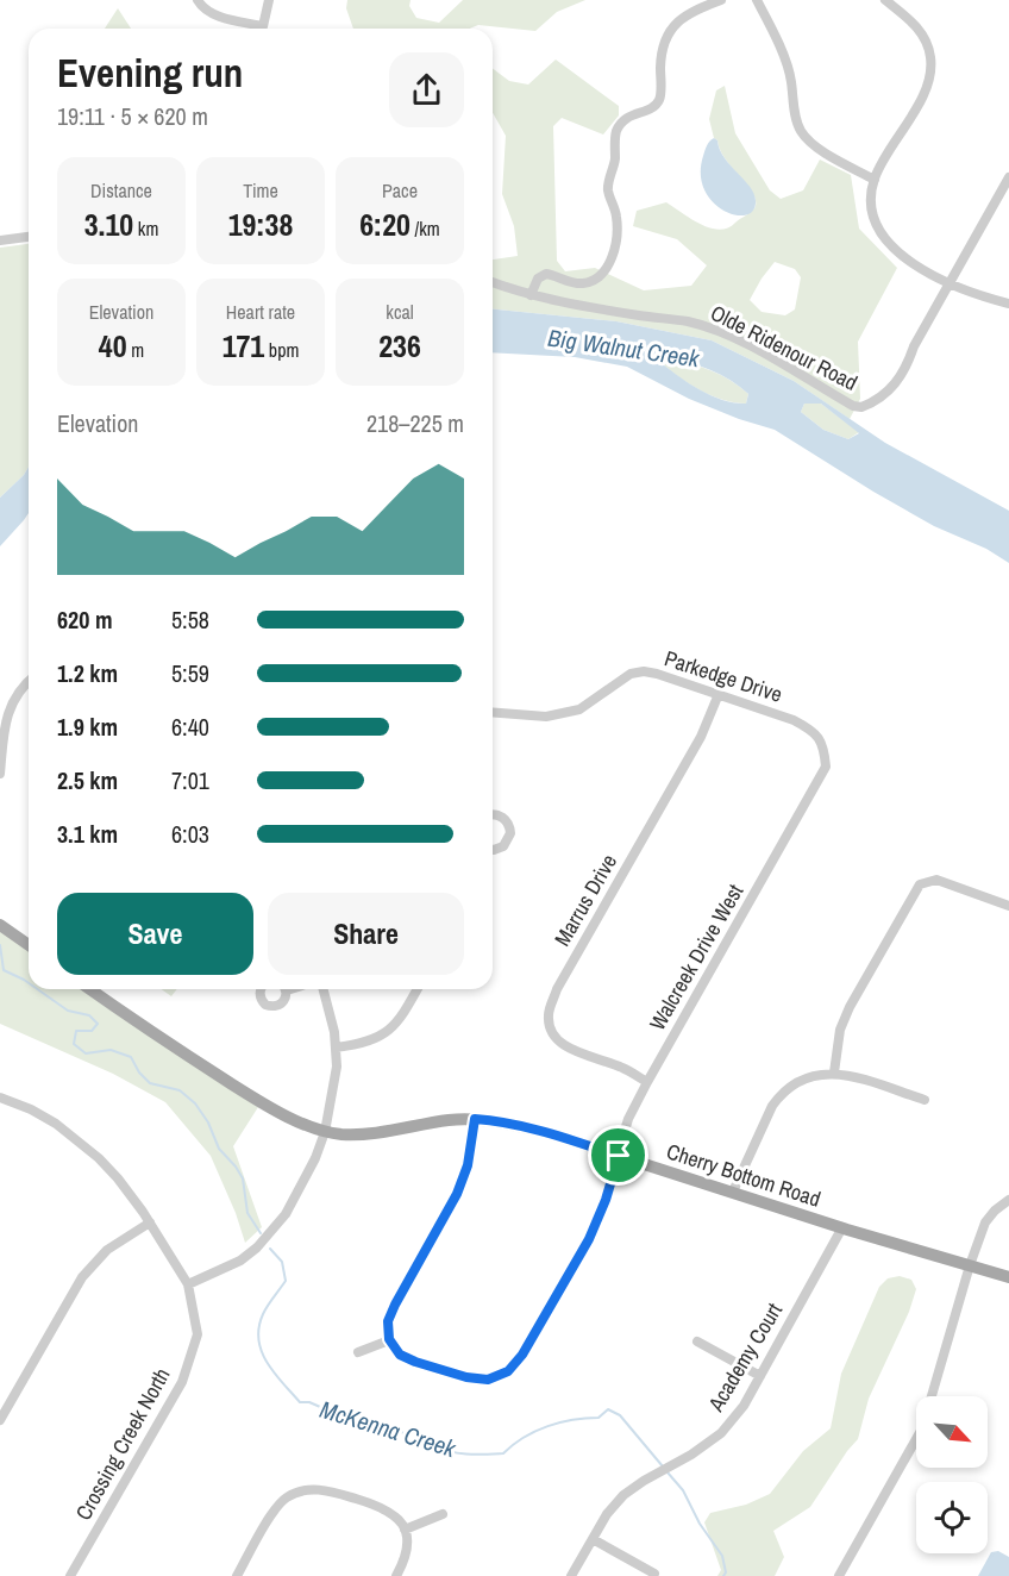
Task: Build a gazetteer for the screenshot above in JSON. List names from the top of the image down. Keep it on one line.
{"streets":{"main road":["Cherry Bottom Road"],"street":["Olde Ridenour Road","Parkedge Drive","Marrus Drive","Walcreek Drive West","Academy Court","Crossing Creek North"]},"crossings":[["Parkedge Drive","Marrus Drive"],["Parkedge Drive","Walcreek Drive West"],["Marrus Drive","Walcreek Drive West"],["Walcreek Drive West","Cherry Bottom Road"],["Cherry Bottom Road","Academy Court"]],"water":["Big Walnut Creek","McKenna Creek"],"north":"bottom right","page":{"heading":["Evening run","19:11 · 5 × 620 m"],"stats":[["Distance","3.10 km"],["Time","19:38"],["Pace","6:20 /km"],["Elevation","40 m"],["Heart rate","171 bpm"],["kcal","236"]],"chart":["Elevation","218–225 m"],"list":[{"name":"620 m","note":"5:58"},{"name":"1.2 km","note":"5:59"},{"name":"1.9 km","note":"6:40"},{"name":"2.5 km","note":"7:01"},{"name":"3.1 km","note":"6:03"}],"buttons":["Save","Share"]}}
